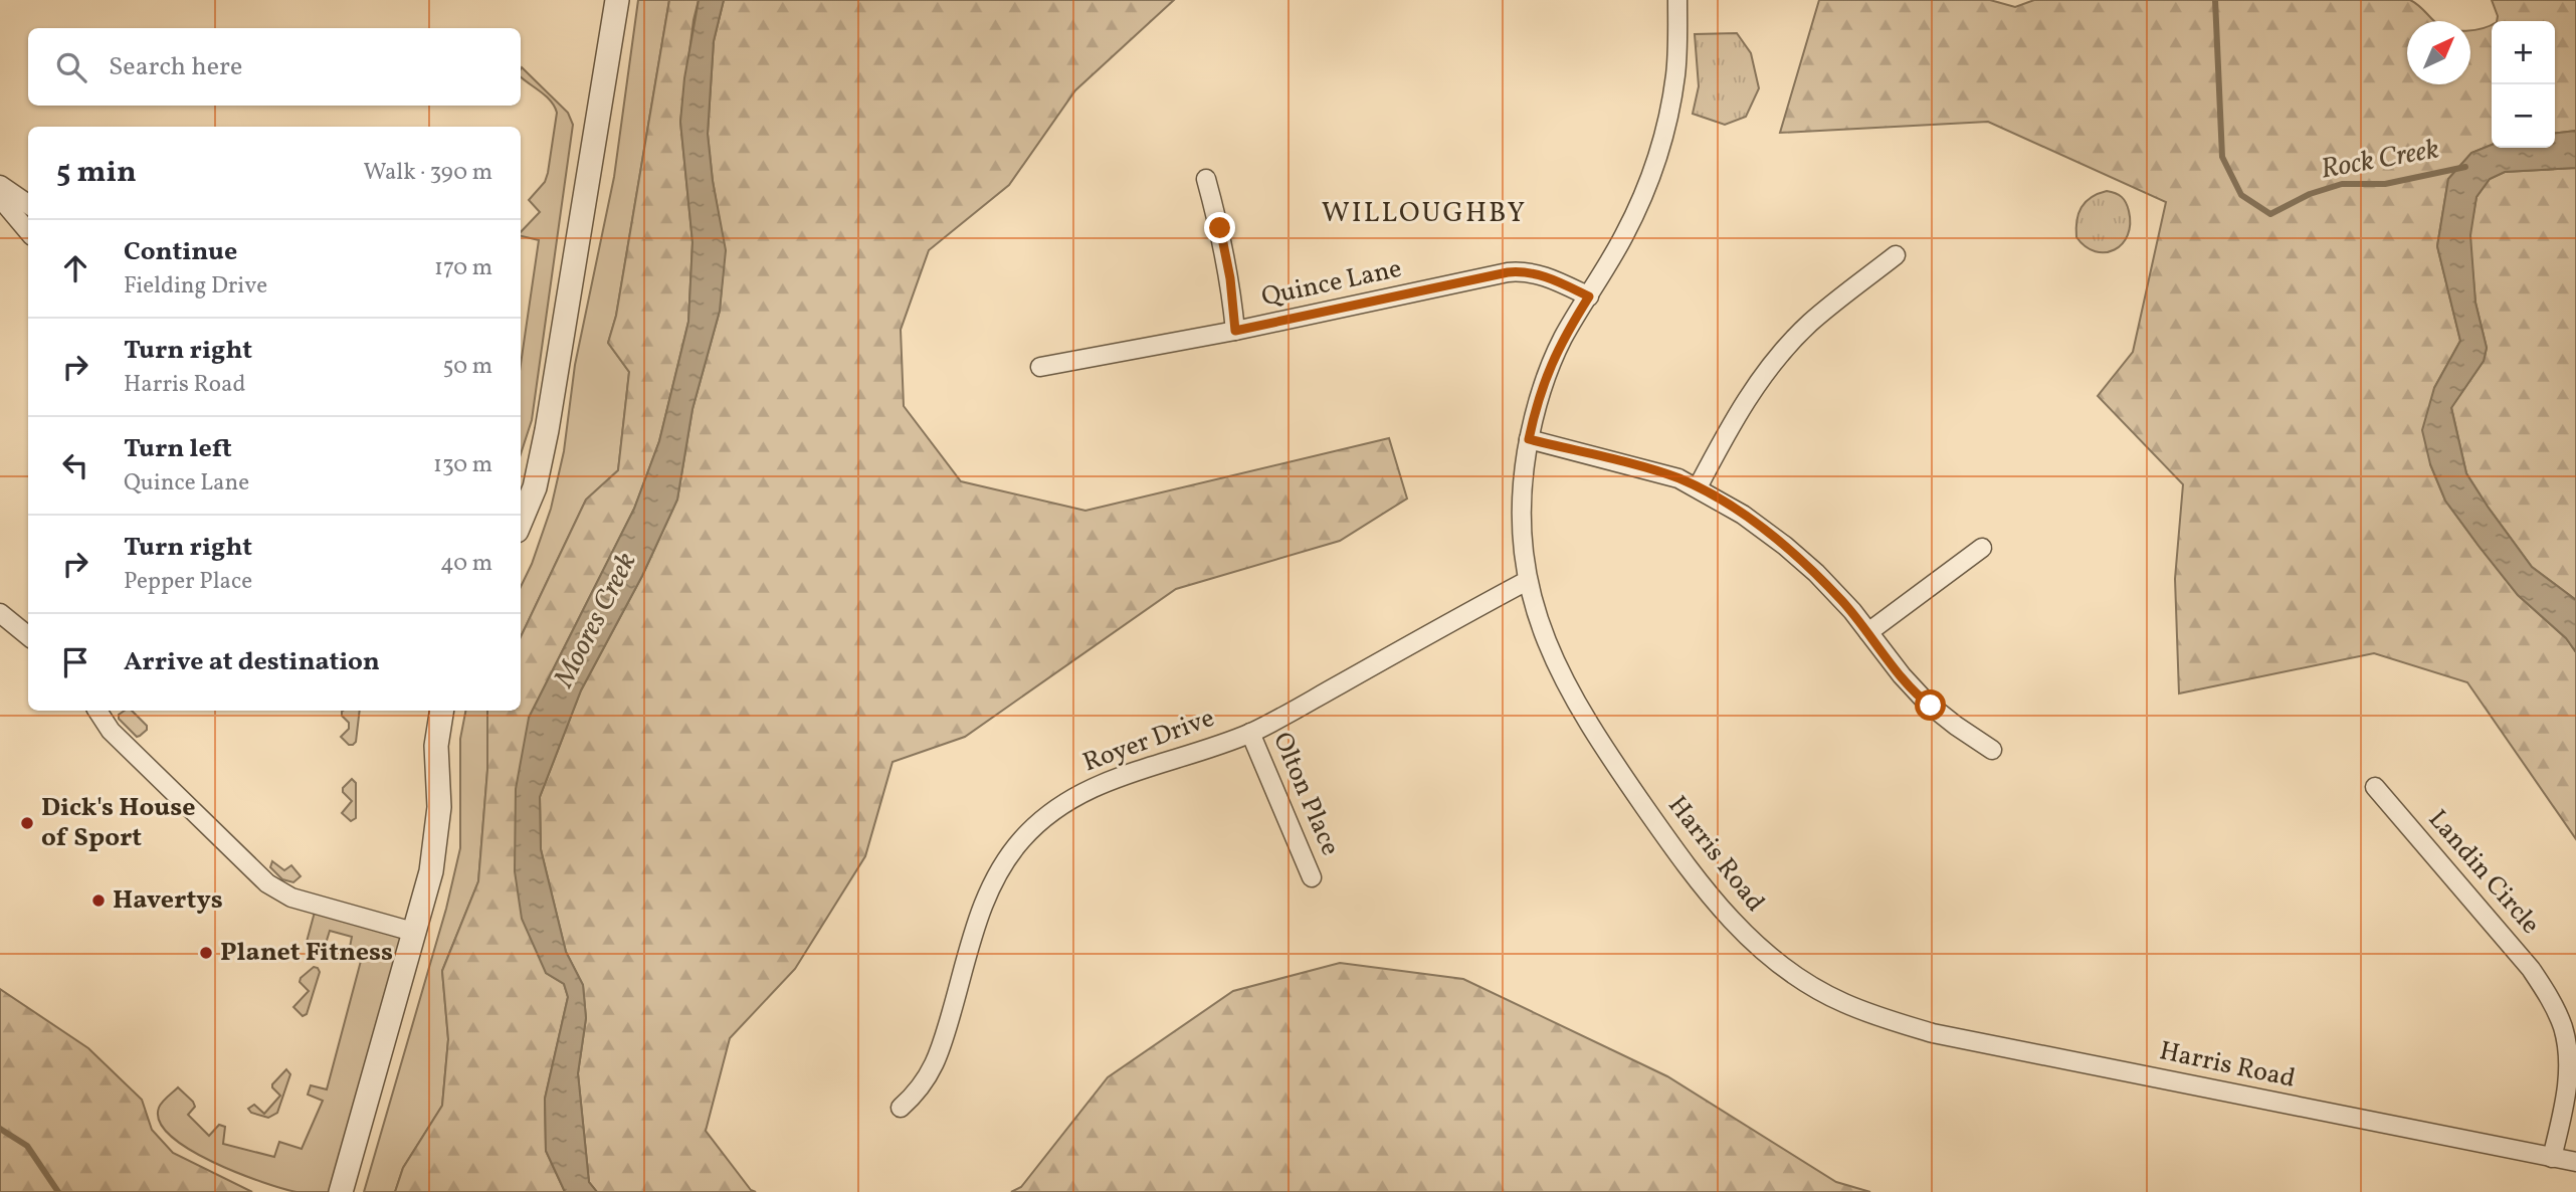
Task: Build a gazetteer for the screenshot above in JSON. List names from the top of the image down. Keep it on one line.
{"streets":{"street":["Quince Lane","Royer Drive","Olton Place","Harris Road","Landin Circle"]},"crossings":[["Quince Lane","Harris Road"],["Royer Drive","Olton Place"],["Royer Drive","Harris Road"],["Harris Road","Landin Circle"]],"districts":["WILLOUGHBY"],"water":["Rock Creek","Moores Creek"],"places":["Dick's House of Sport","Havertys","Planet Fitness"],"north":"top right","page":{"map_buttons":["+","−"],"search":"Search here","heading":["5 min","Walk · 390 m"],"list":[["Continue","Fielding Drive","170 m"],["Turn right","Harris Road","50 m"],["Turn left","Quince Lane","130 m"],["Turn right","Pepper Place","40 m"],"Arrive at destination"]}}
